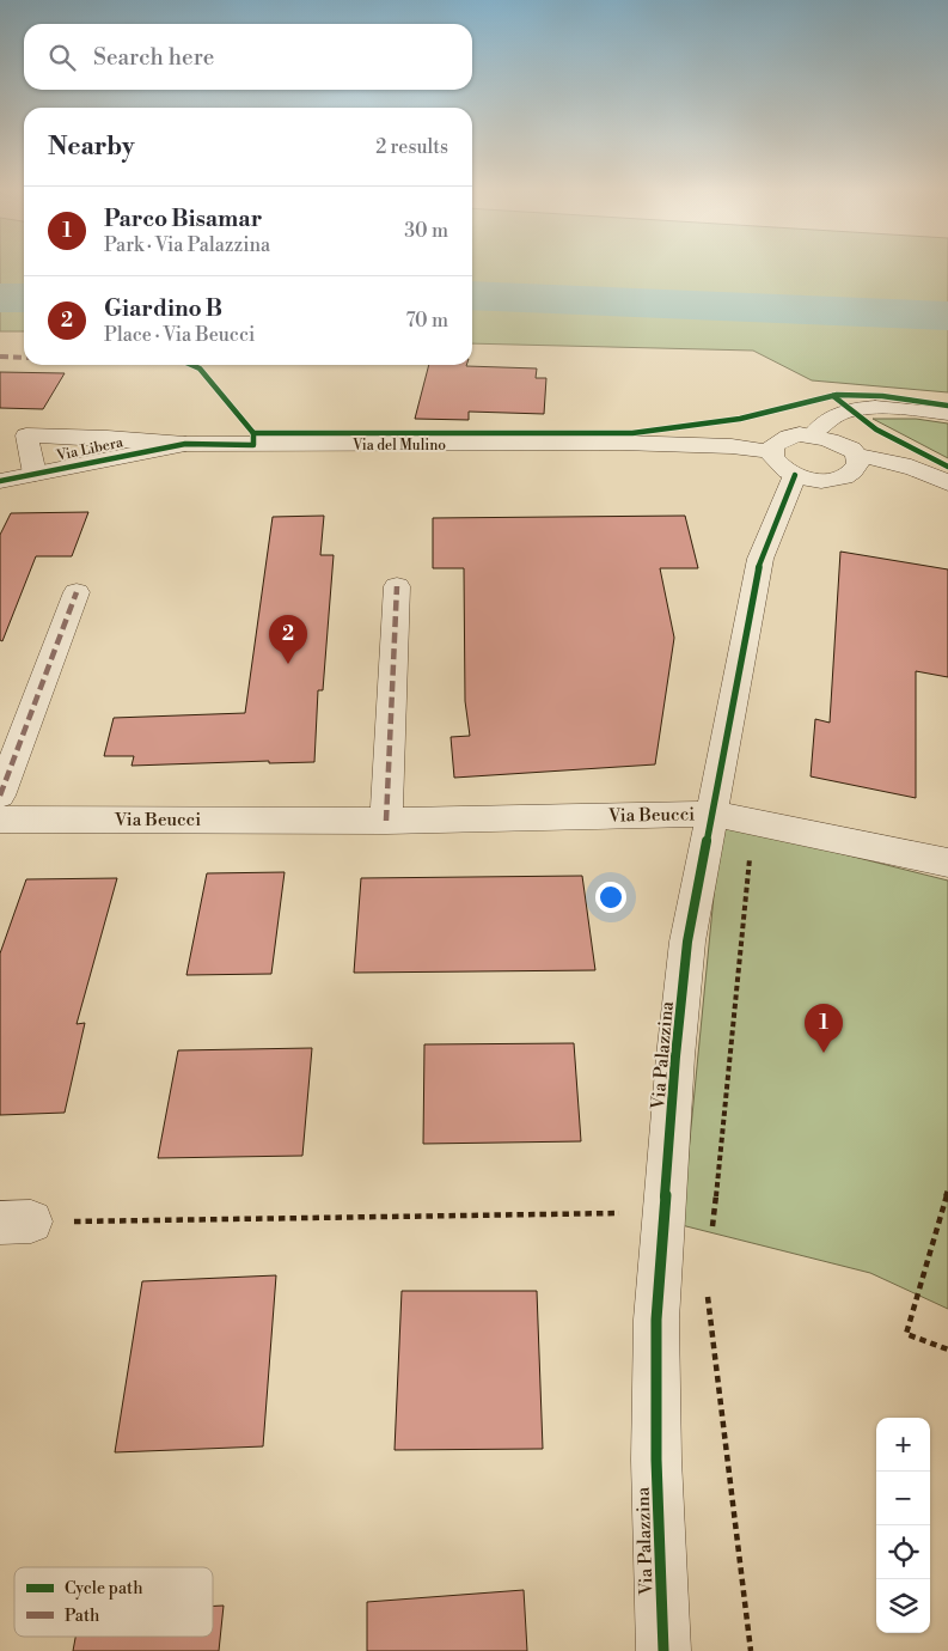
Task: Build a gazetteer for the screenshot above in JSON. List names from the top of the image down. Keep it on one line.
{"streets":{"street":["Via del Mulino","Via Libera","Via Beucci","Via Palazzina"]},"crossings":[["Via del Mulino","Via Libera"],["Via del Mulino","Via Palazzina"],["Via Beucci","Via Palazzina"]],"legend":["Cycle path","Path"],"page":{"search":"Search here","heading":["Nearby","2 results"],"list":[{"mark":"1","name":"Parco Bisamar","note":"Park · Via Palazzina","value":"30 m"},{"mark":"2","name":"Giardino B","note":"Place · Via Beucci","value":"70 m"}],"pins":["2","1"],"map_buttons":["+","−"]}}
